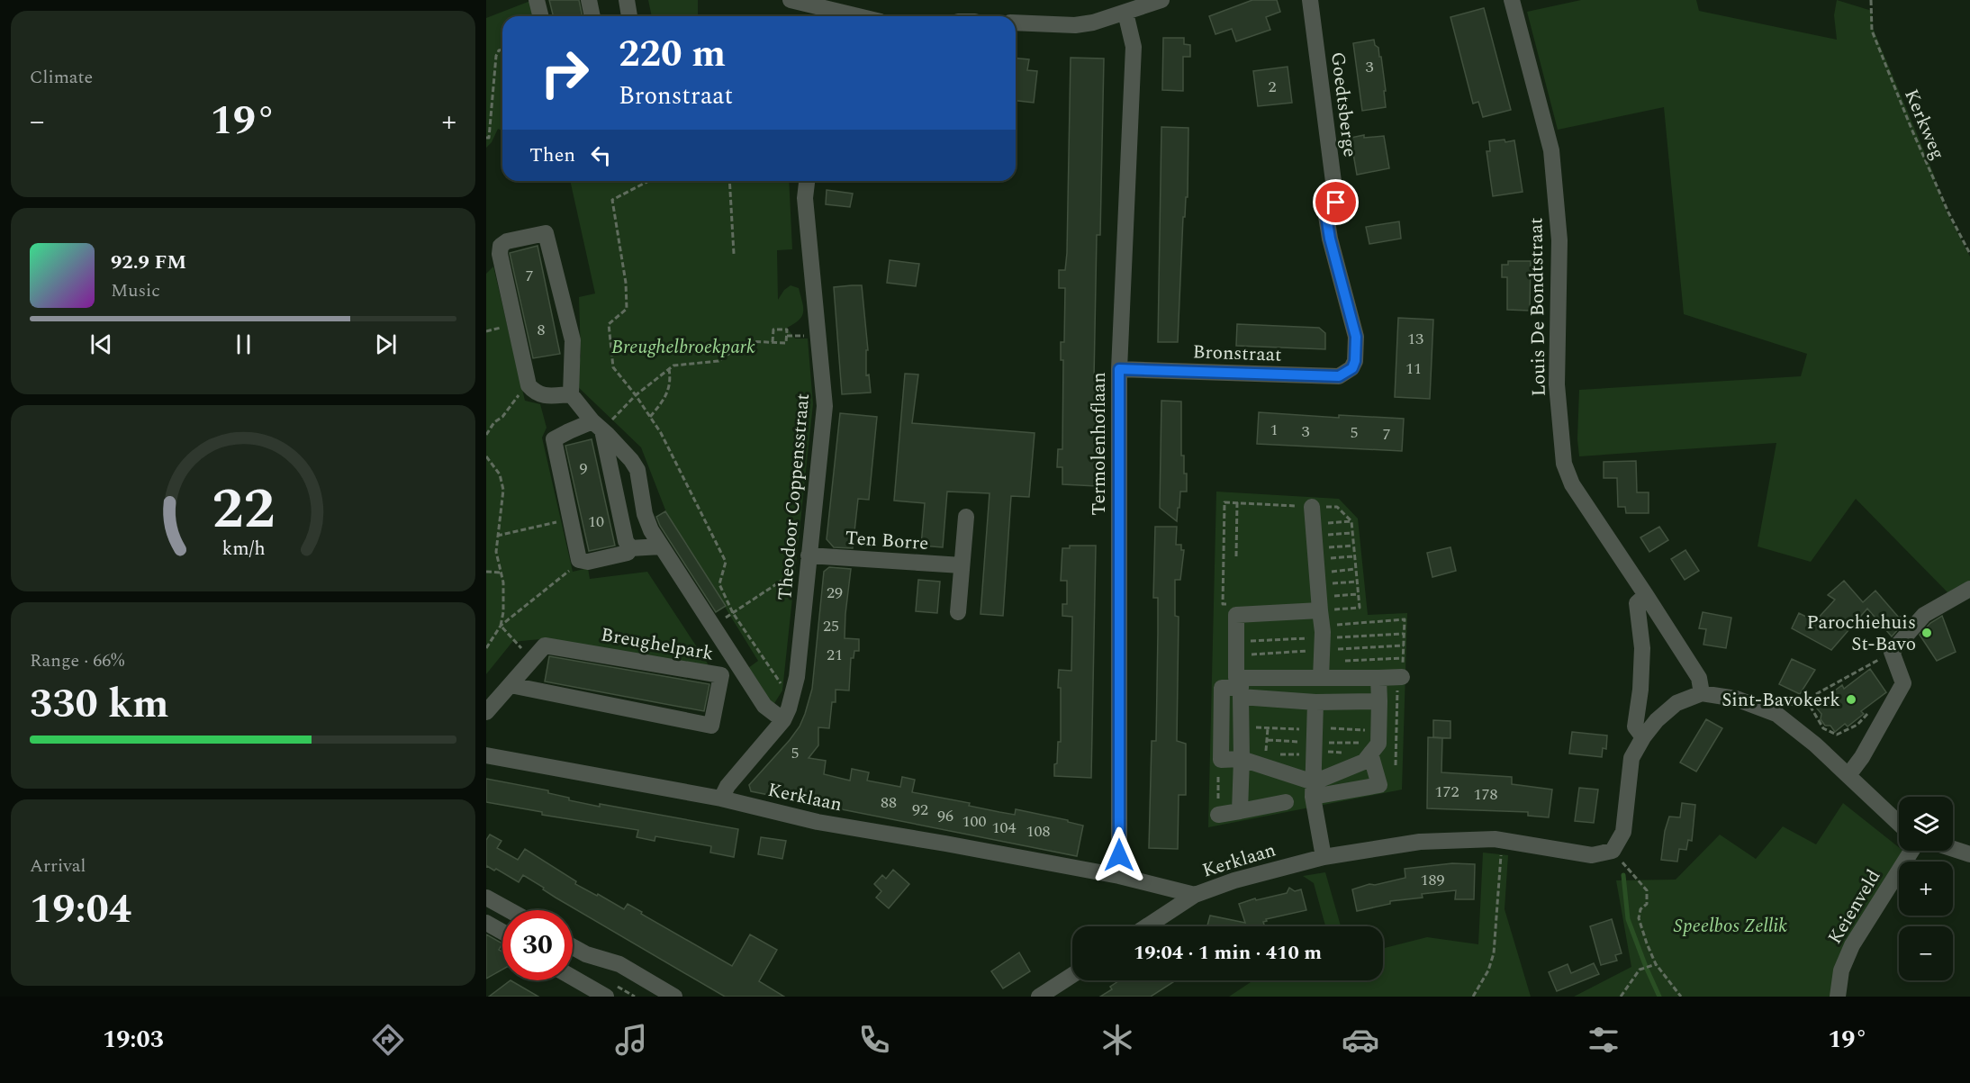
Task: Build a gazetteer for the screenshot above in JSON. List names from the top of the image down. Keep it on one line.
{"streets":{"street":["Goedtsberge","Louis De Bondtstraat","Bronstraat","Termolenhoflaan","Theodoor Coppensstraat","Ten Borre","Breughelpark","Kerklaan","Keienveld"],"path":["Kerkweg"]},"crossings":[["Goedtsberge","Bronstraat"],["Bronstraat","Termolenhoflaan"],["Termolenhoflaan","Kerklaan"],["Theodoor Coppensstraat","Ten Borre"],["Theodoor Coppensstraat","Breughelpark"],["Theodoor Coppensstraat","Kerklaan"]],"parks":["Breughelbroekpark","Speelbos Zellik"],"places":["Parochiehuis St-Bavo","Sint-Bavokerk"],"house_numbers":["3","2","7","8","13","11","1","3","5","7","9","10","29","25","21","5","172","178","88","92","96","100","104","108","189"],"page":{"tile":["Climate",["Range · 66%","330 km"],["Arrival","19:04"]],"turn":["220 m","Bronstraat"],"heat":["−","19°","+"],"then":"Then","song":["92.9 FM","Music"],"map_buttons":["+","−"],"limit":"30","trip":"19:04 · 1 min · 410 m","tabs":["19:03","19°"],"gauge":["22","km/h"]}}
